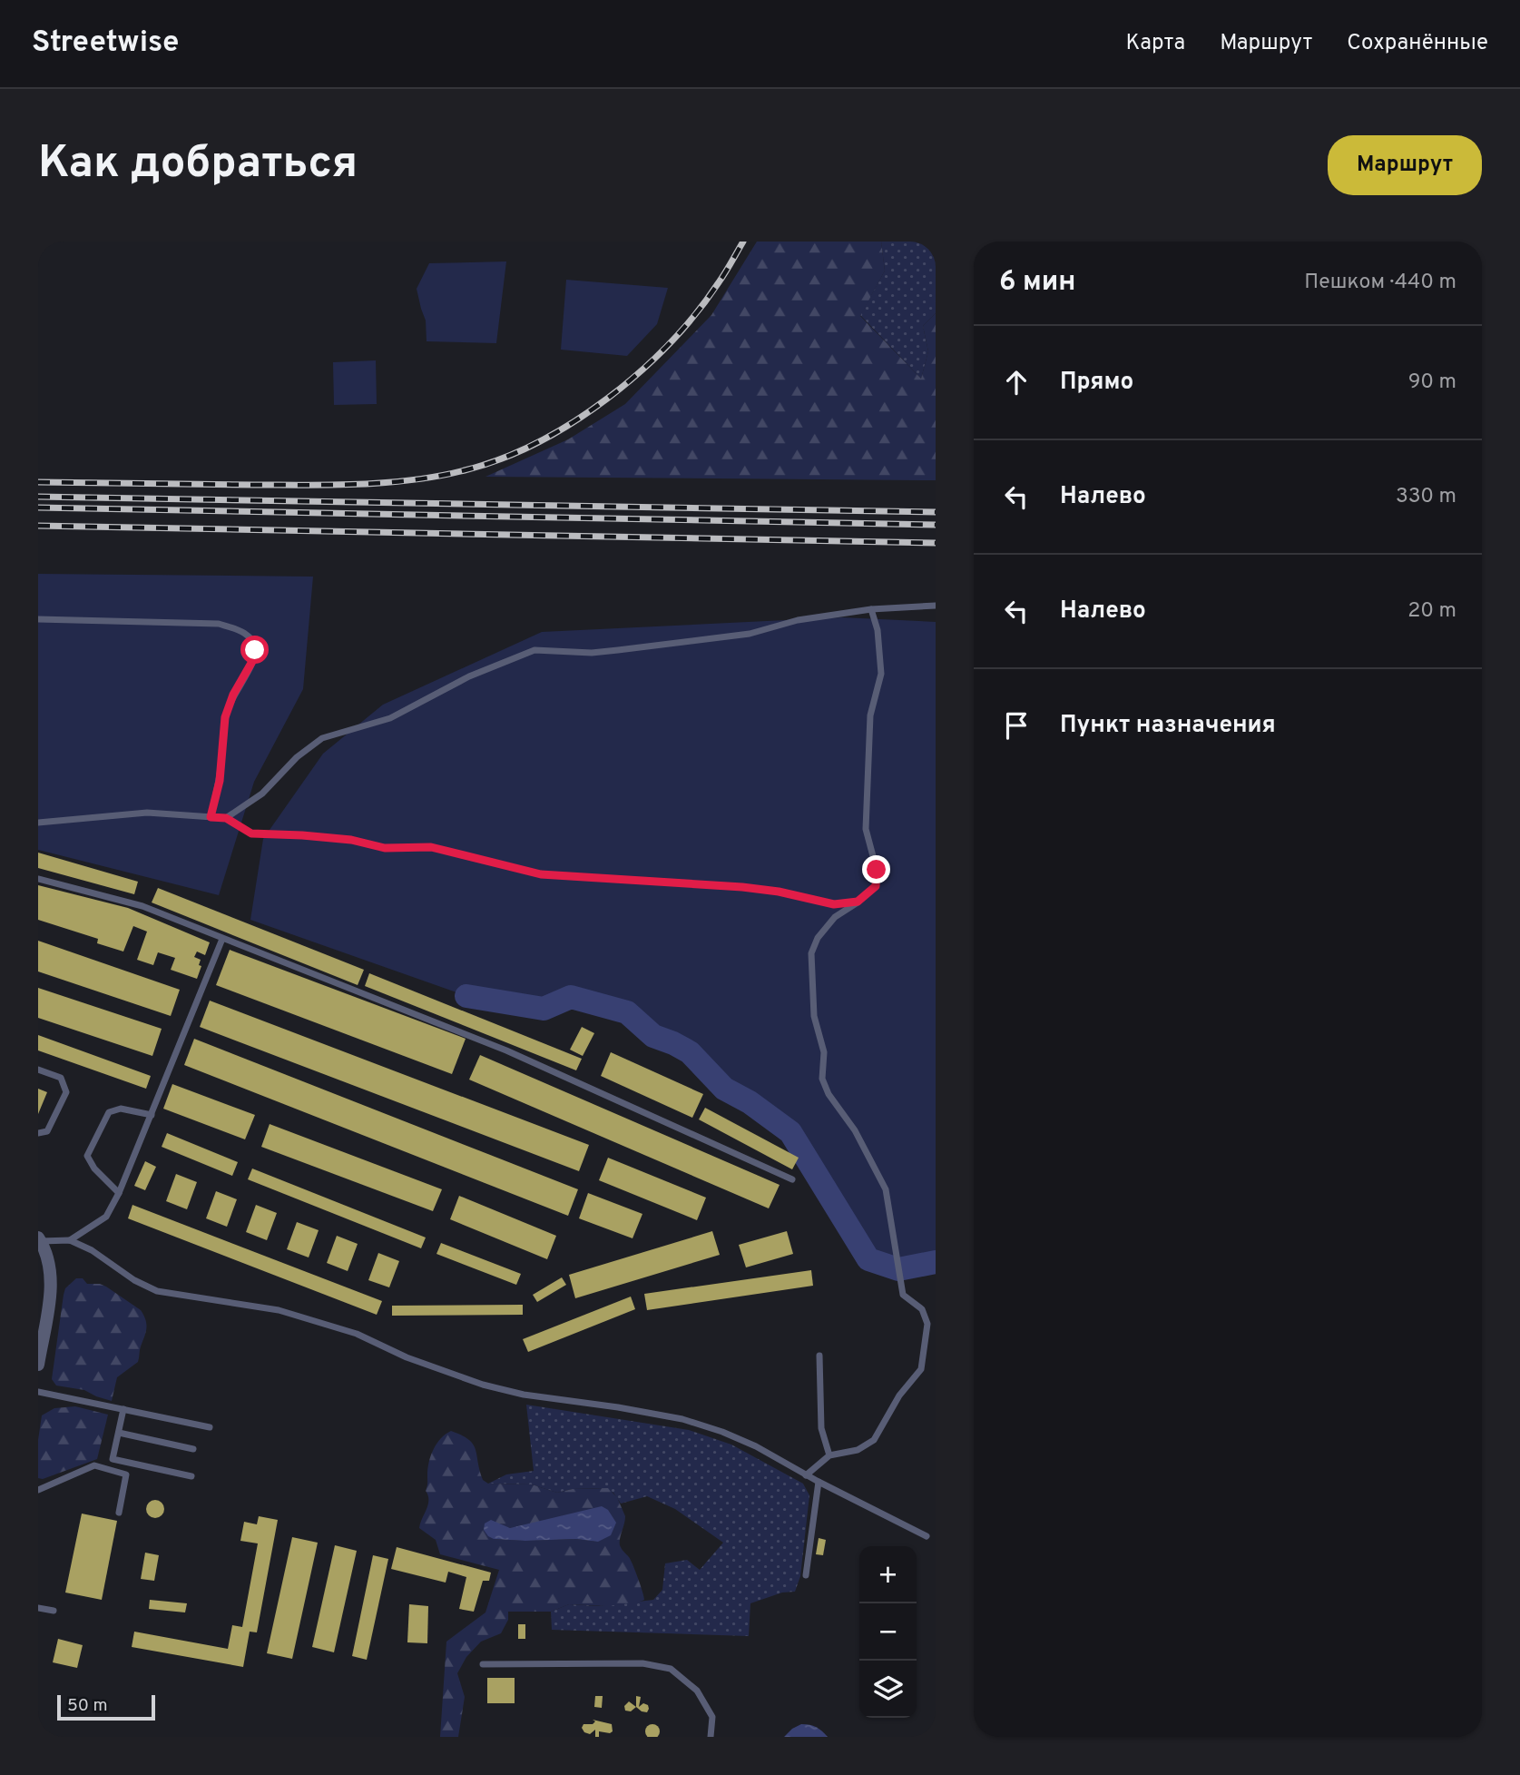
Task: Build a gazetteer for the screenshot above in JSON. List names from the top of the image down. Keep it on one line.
{"scale_bar":"50 m","page":{"header":"Streetwise","nav":["Карта","Маршрут","Сохранённые"],"buttons":"Маршрут","title":"Как добраться","heading":["6 мин","Пешком · 440 m"],"list":[["Прямо","90 m"],["Налево","330 m"],["Налево","20 m"],"Пункт назначения"],"map_buttons":["+","−"],"scale":"50 m"}}
